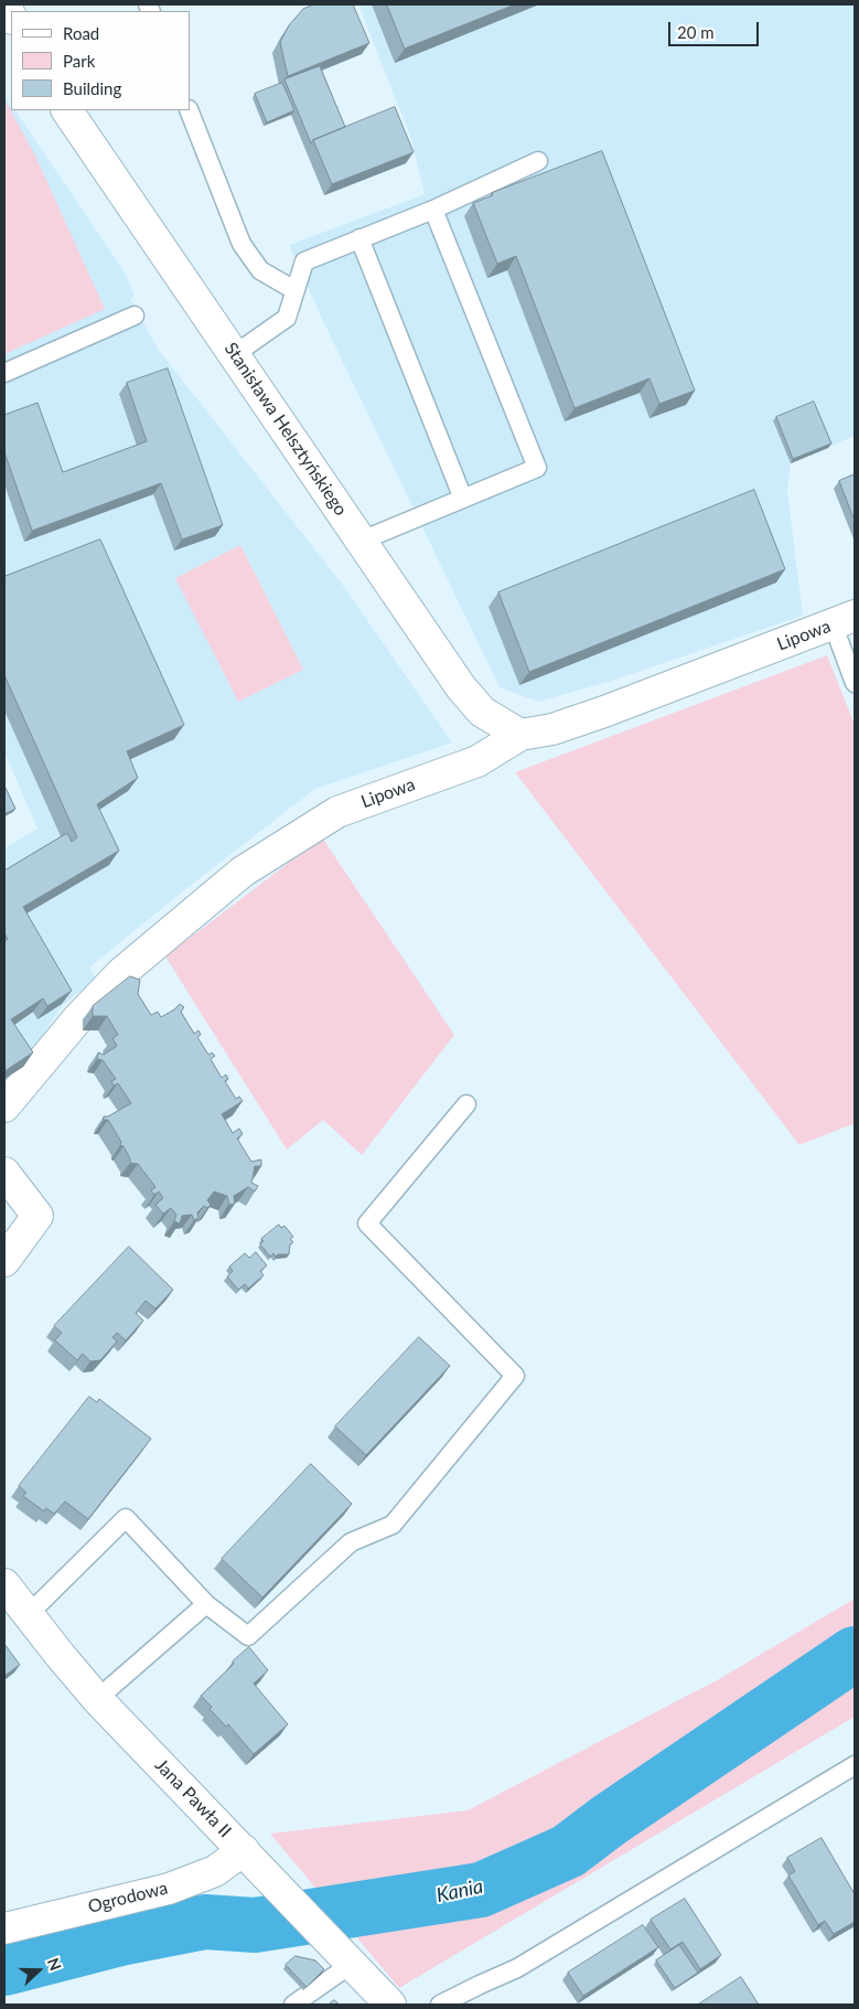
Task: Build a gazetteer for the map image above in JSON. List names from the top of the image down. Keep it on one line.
{"streets":{"street":["Stanisława Helsztyńskiego","Lipowa","Jana Pawła II","Ogrodowa"]},"crossings":[["Stanisława Helsztyńskiego","Lipowa"],["Jana Pawła II","Ogrodowa"]],"water":["Kania"],"legend":["Road","Park","Building"],"scale_bar":"20 m","north":"right"}
